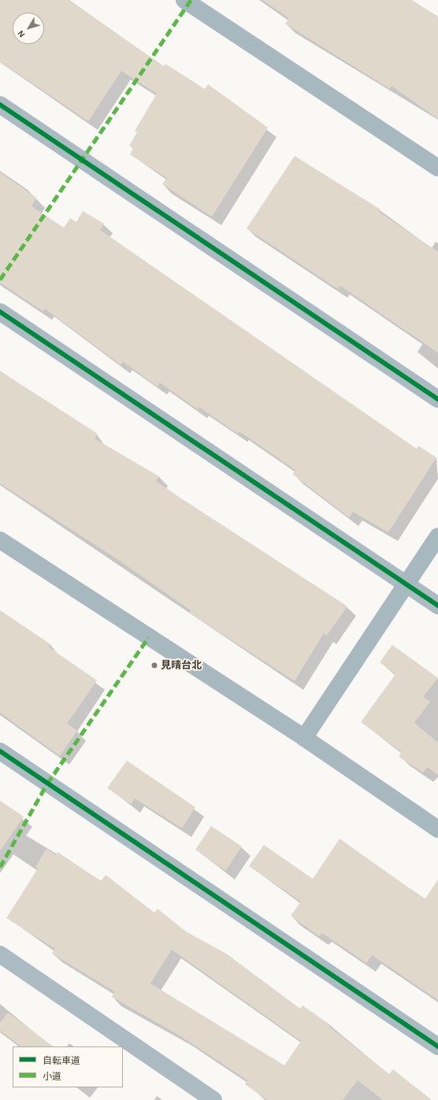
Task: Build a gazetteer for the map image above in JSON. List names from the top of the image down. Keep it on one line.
{"places":["見晴台北"],"legend":["自転車道","小道"],"north":"bottom left"}
